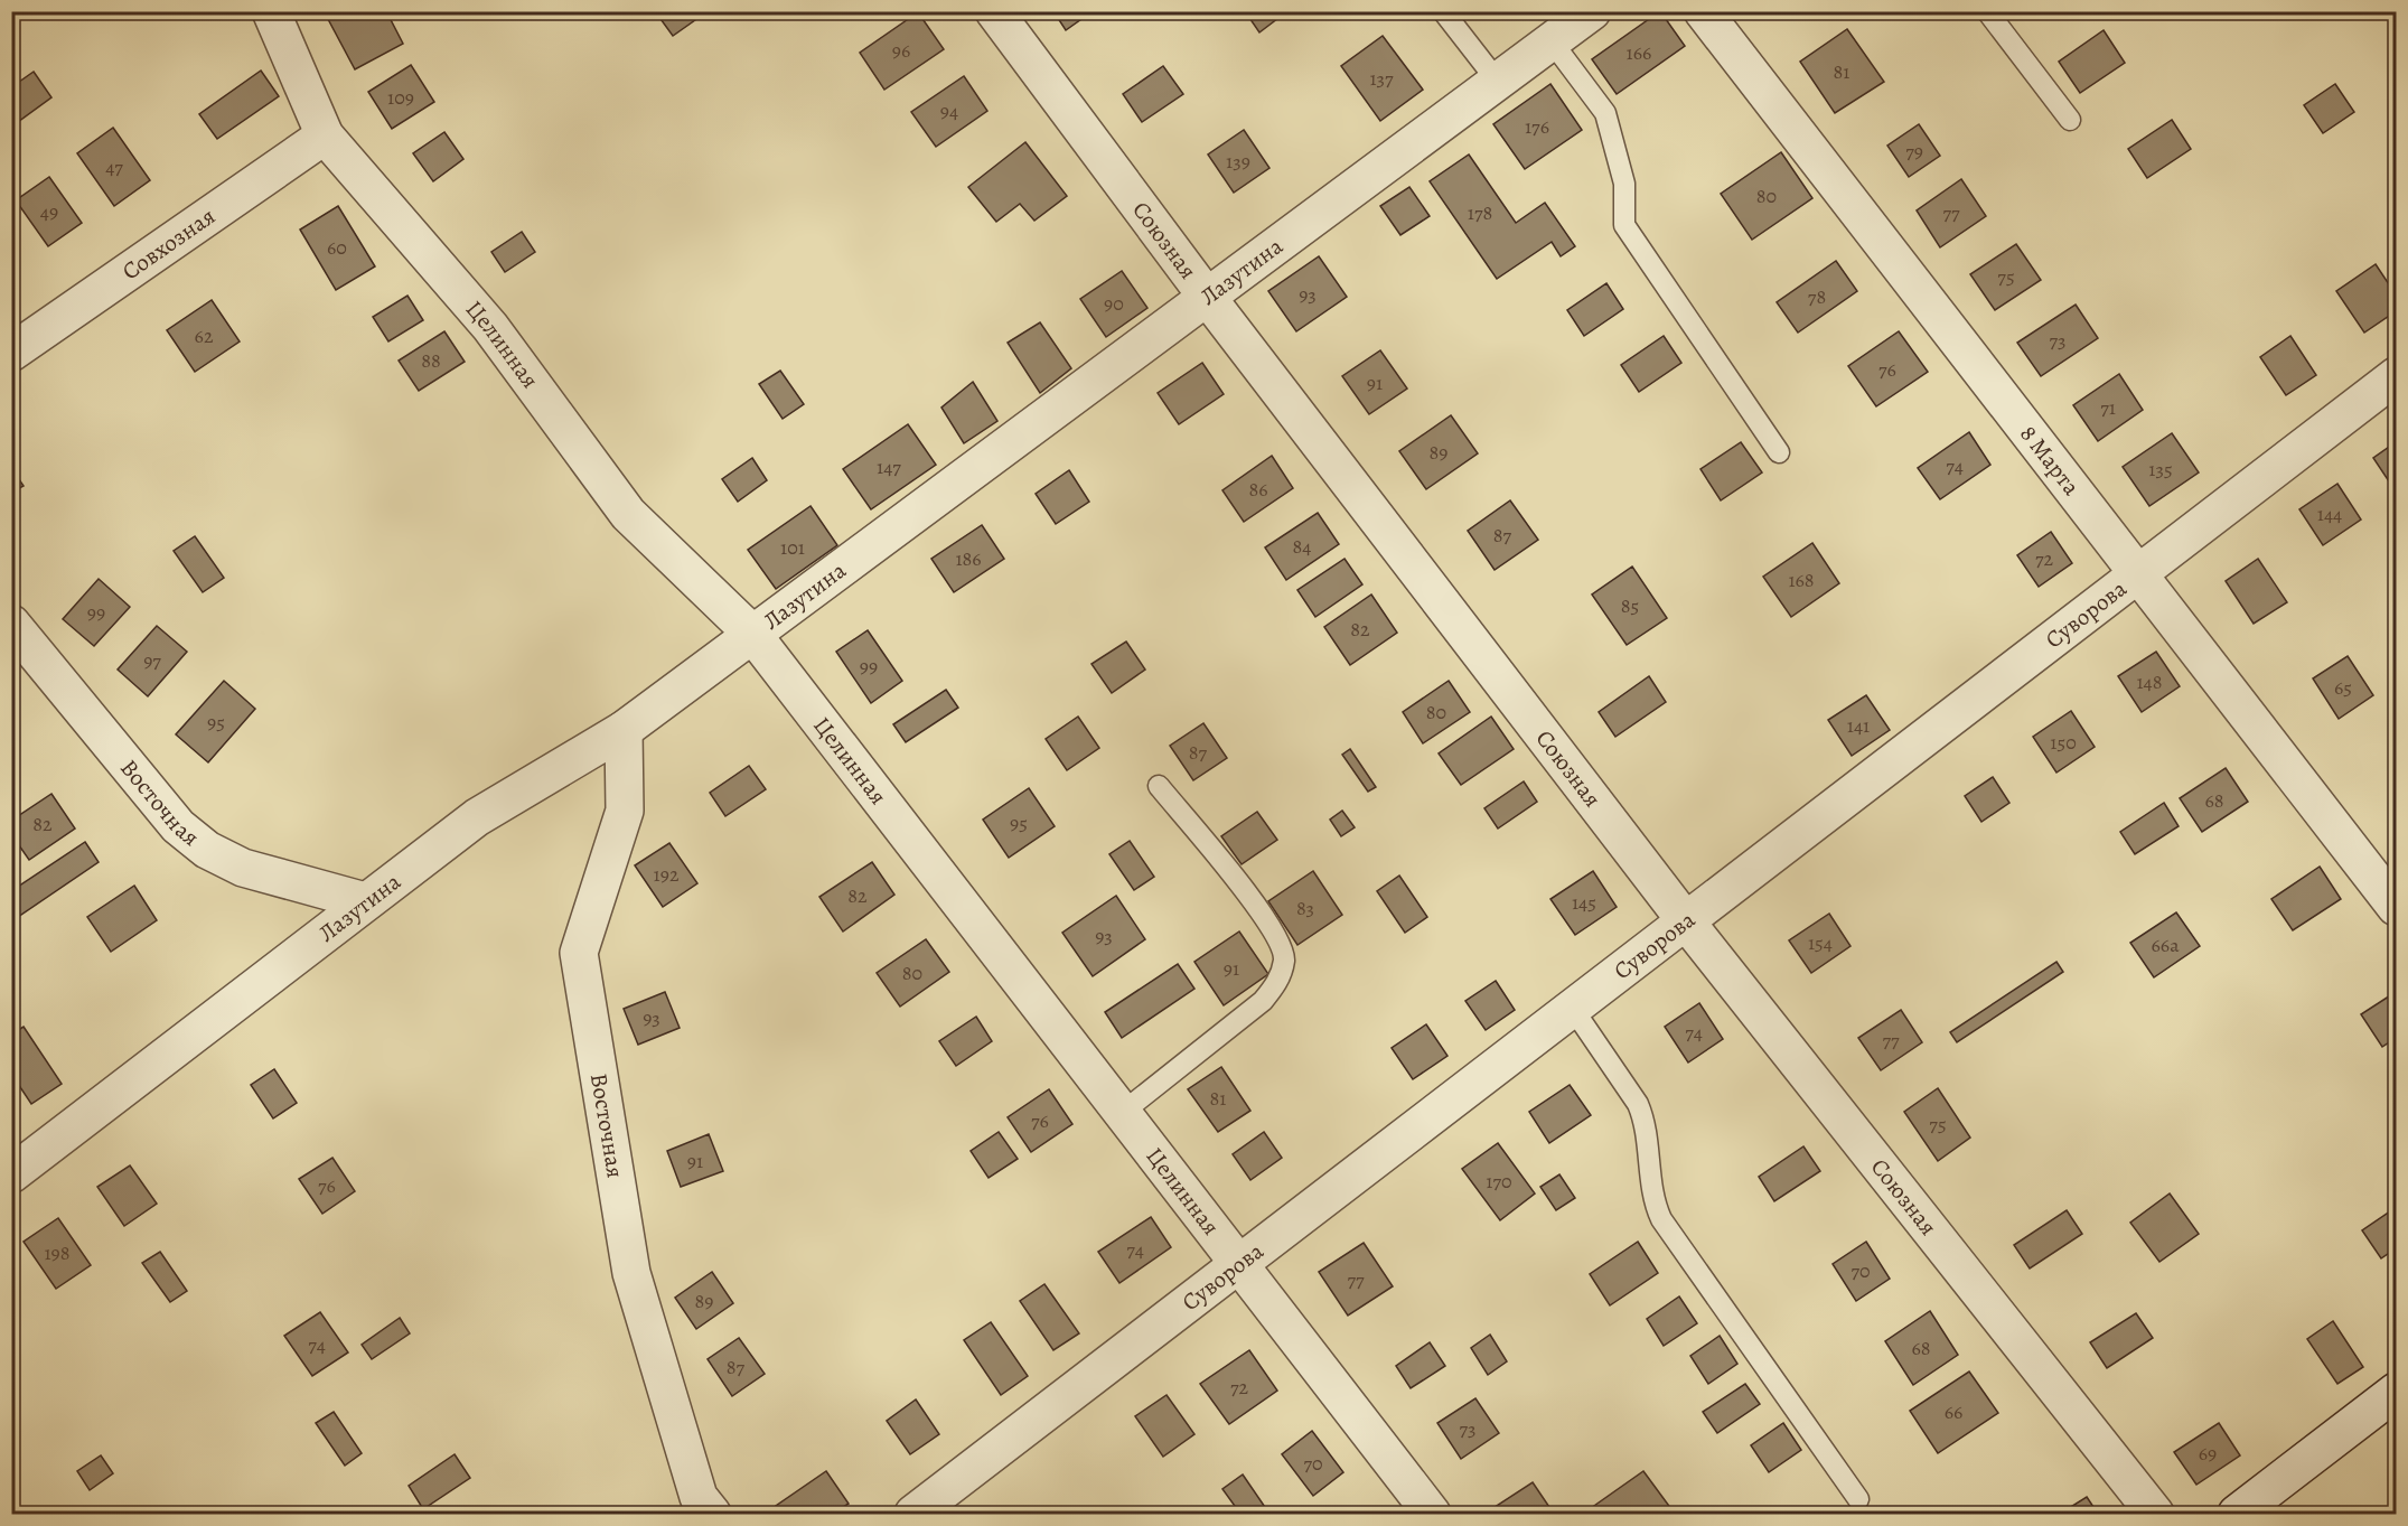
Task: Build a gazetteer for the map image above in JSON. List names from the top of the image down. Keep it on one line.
{"streets":{"street":["Союзная","Совхозная","Лазутина","Целинная","8 Марта","Суворова","Восточная"]},"crossings":[["Союзная","Лазутина"],["Союзная","Суворова"],["Совхозная","Целинная"],["Лазутина","Целинная"],["Лазутина","Восточная"],["Целинная","Суворова"],["8 Марта","Суворова"]],"house_numbers":["96","166","81","137","109","94","176","79","139","47","80","49","178","77","60","75","93","78","90","62","73","88","76","91","71","89","74","147","135","86","144","87","84","101","186","72","168","85","99","82","97","99","148","65","80","95","141","150","87","68","95","82","192","82","145","83","93","154","66а","91","80","93","74","77","81","76","75","91","170","76","74","198","70","77","89","74","68","87","72","66","73","69","70"]}
